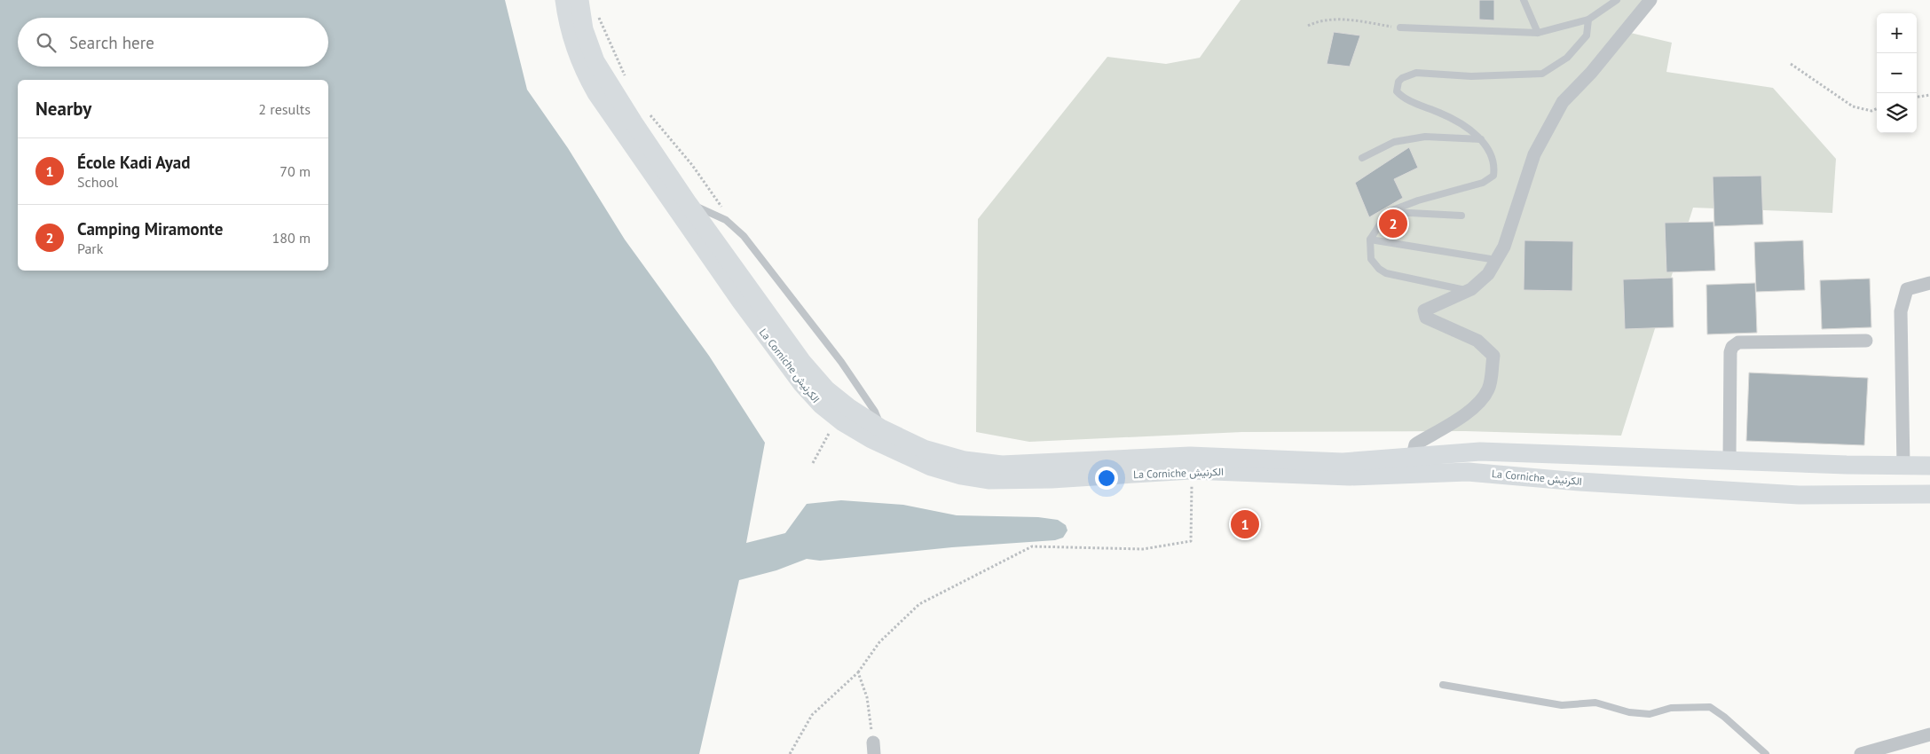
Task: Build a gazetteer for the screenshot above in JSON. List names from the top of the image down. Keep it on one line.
{"streets":{"main road":["La Corniche الكرنيش"]},"page":{"map_buttons":["+","−"],"search":"Search here","heading":["Nearby","2 results"],"list":[{"mark":"1","name":"École Kadi Ayad","note":"School","value":"70 m"},{"mark":"2","name":"Camping Miramonte","note":"Park","value":"180 m"}],"pins":["2","1"]}}
